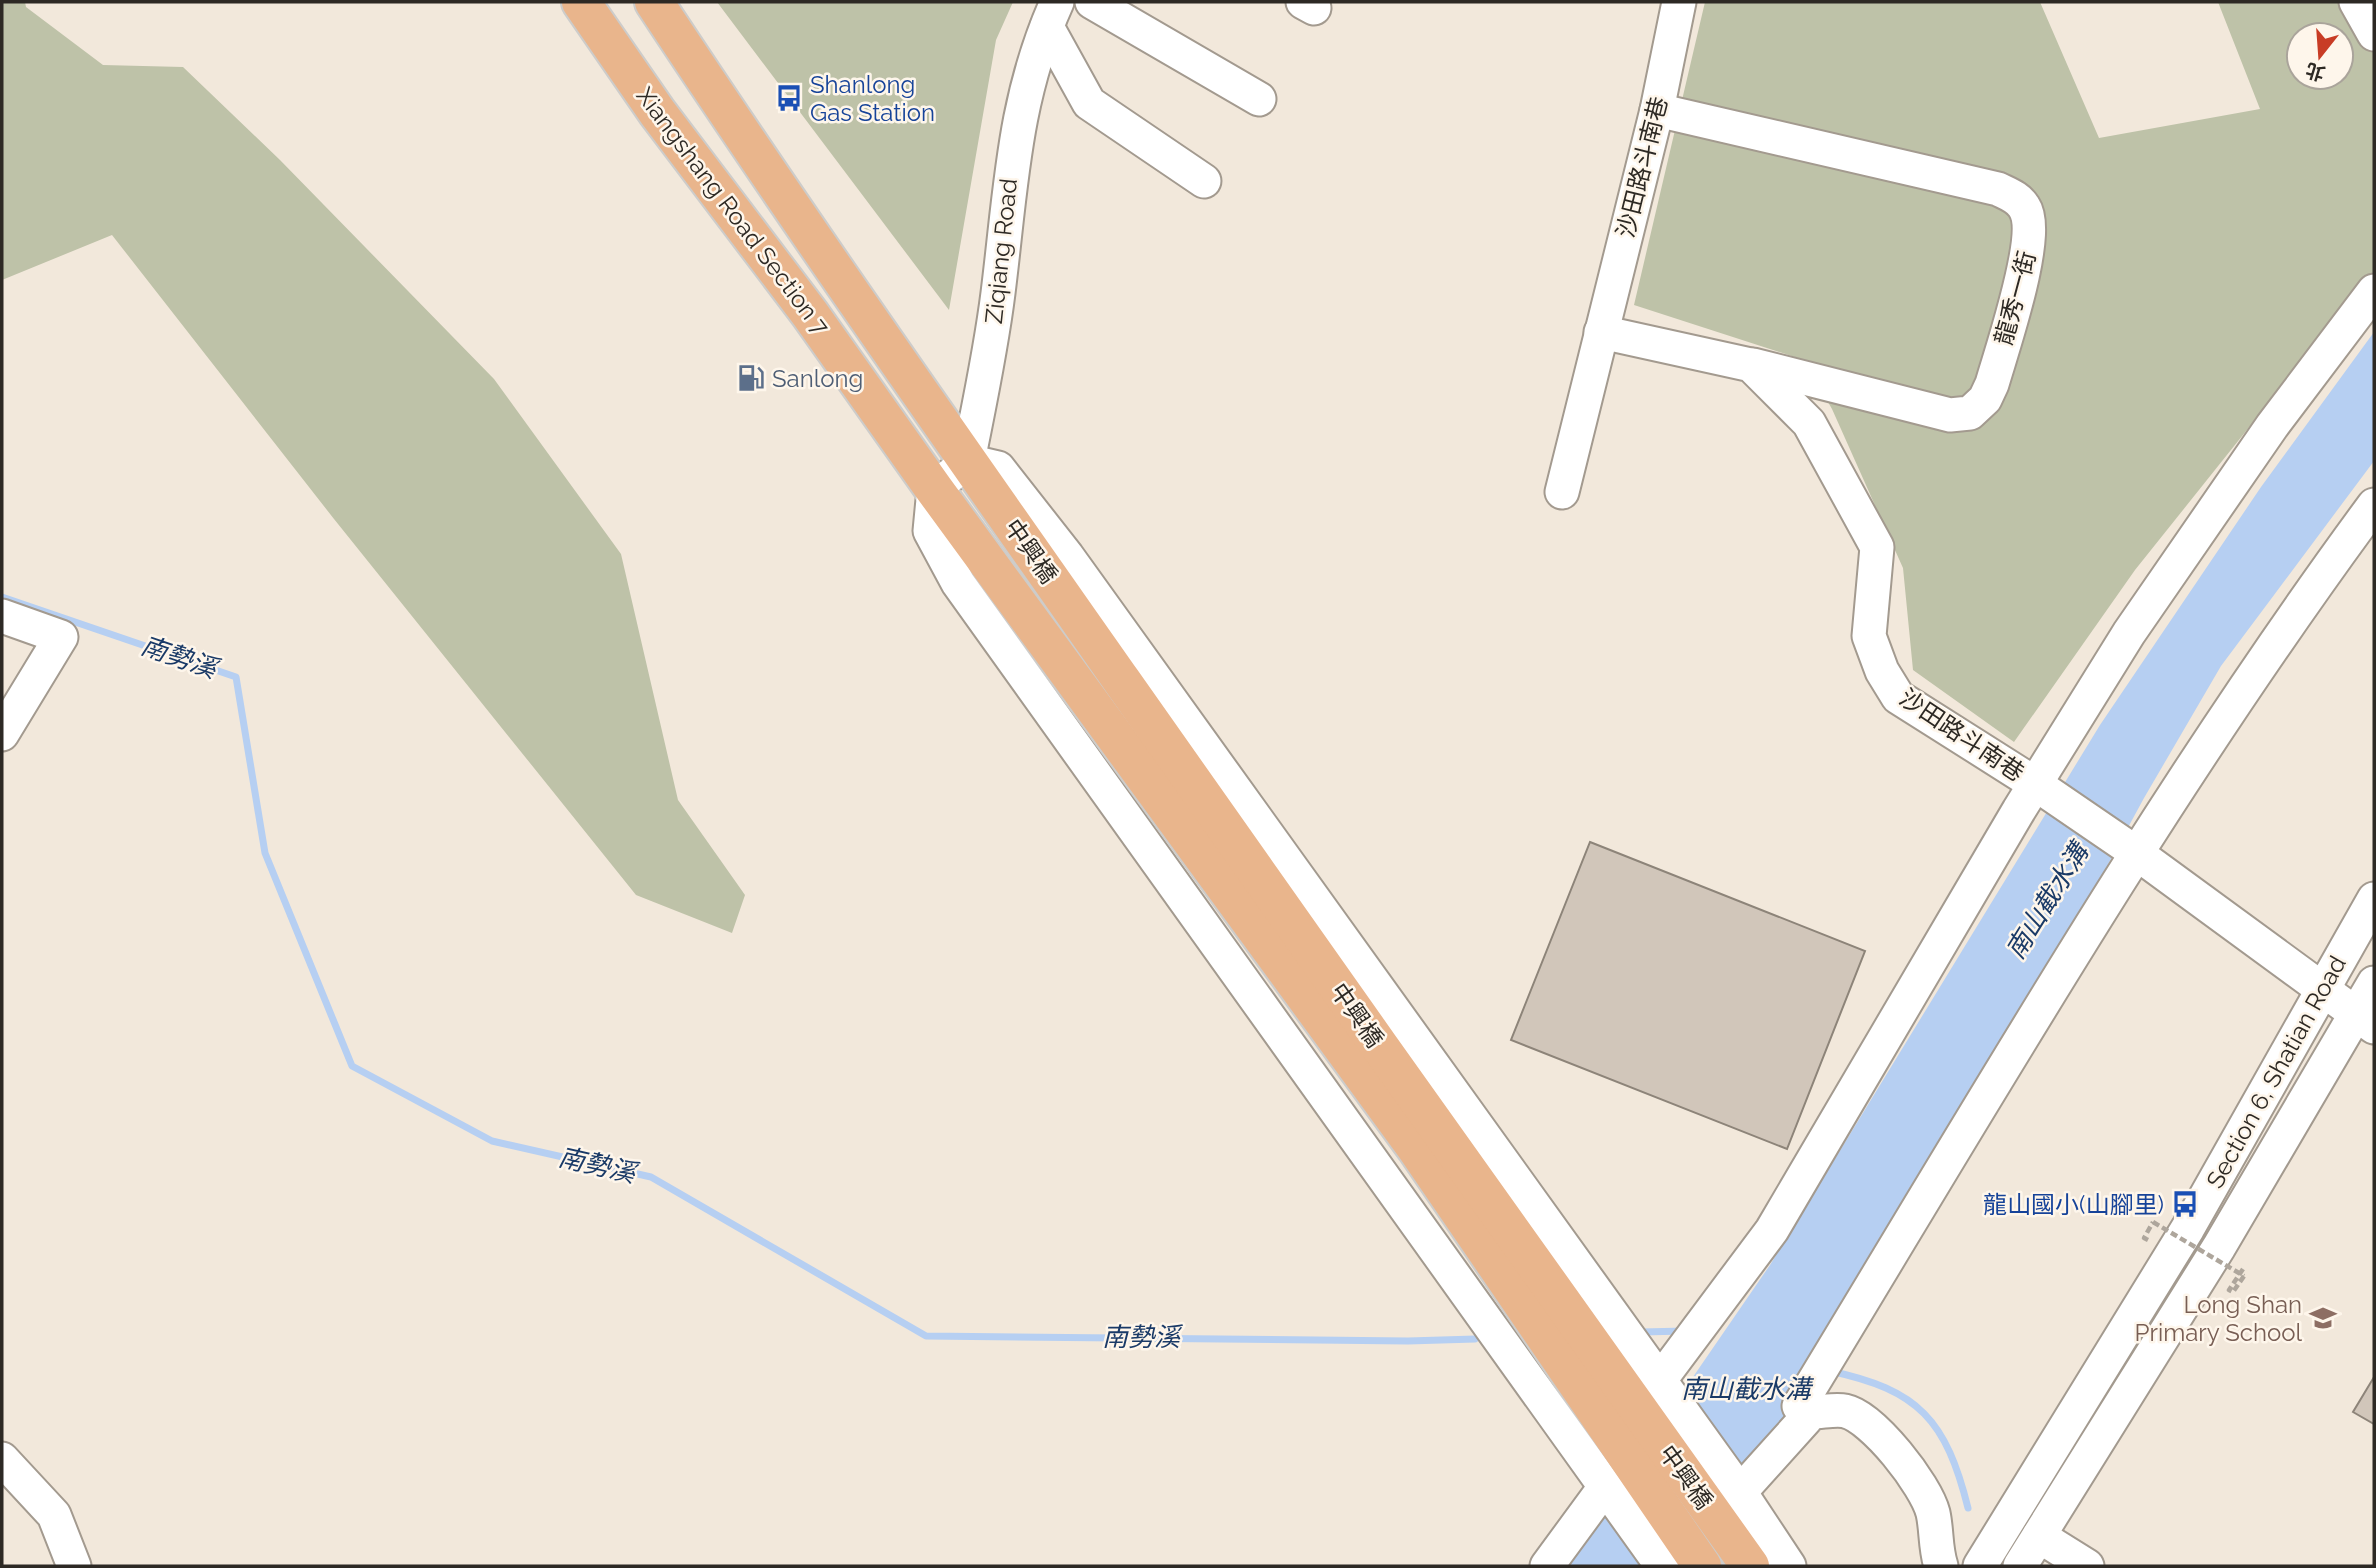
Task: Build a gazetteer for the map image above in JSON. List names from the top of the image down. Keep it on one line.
{"streets":{"main road":["Xiangshang Road Section 7","中興橋"],"street":["沙田路斗南巷","Ziqiang Road","龍秀一街","Section 6, Shatian Road"]},"crossings":[["沙田路斗南巷","龍秀一街"],["沙田路斗南巷","Section 6, Shatian Road"],["Xiangshang Road Section 7","Ziqiang Road"],["Xiangshang Road Section 7","中興橋"],["Ziqiang Road","中興橋"]],"water":["南勢溪","南山截水溝"],"places":{"bus stop":["Shanlong Gas Station","龍山國小(山腳里)"],"fuel station":["Sanlong"],"school or university":["Long Shan Primary School"]},"north":"bottom"}
